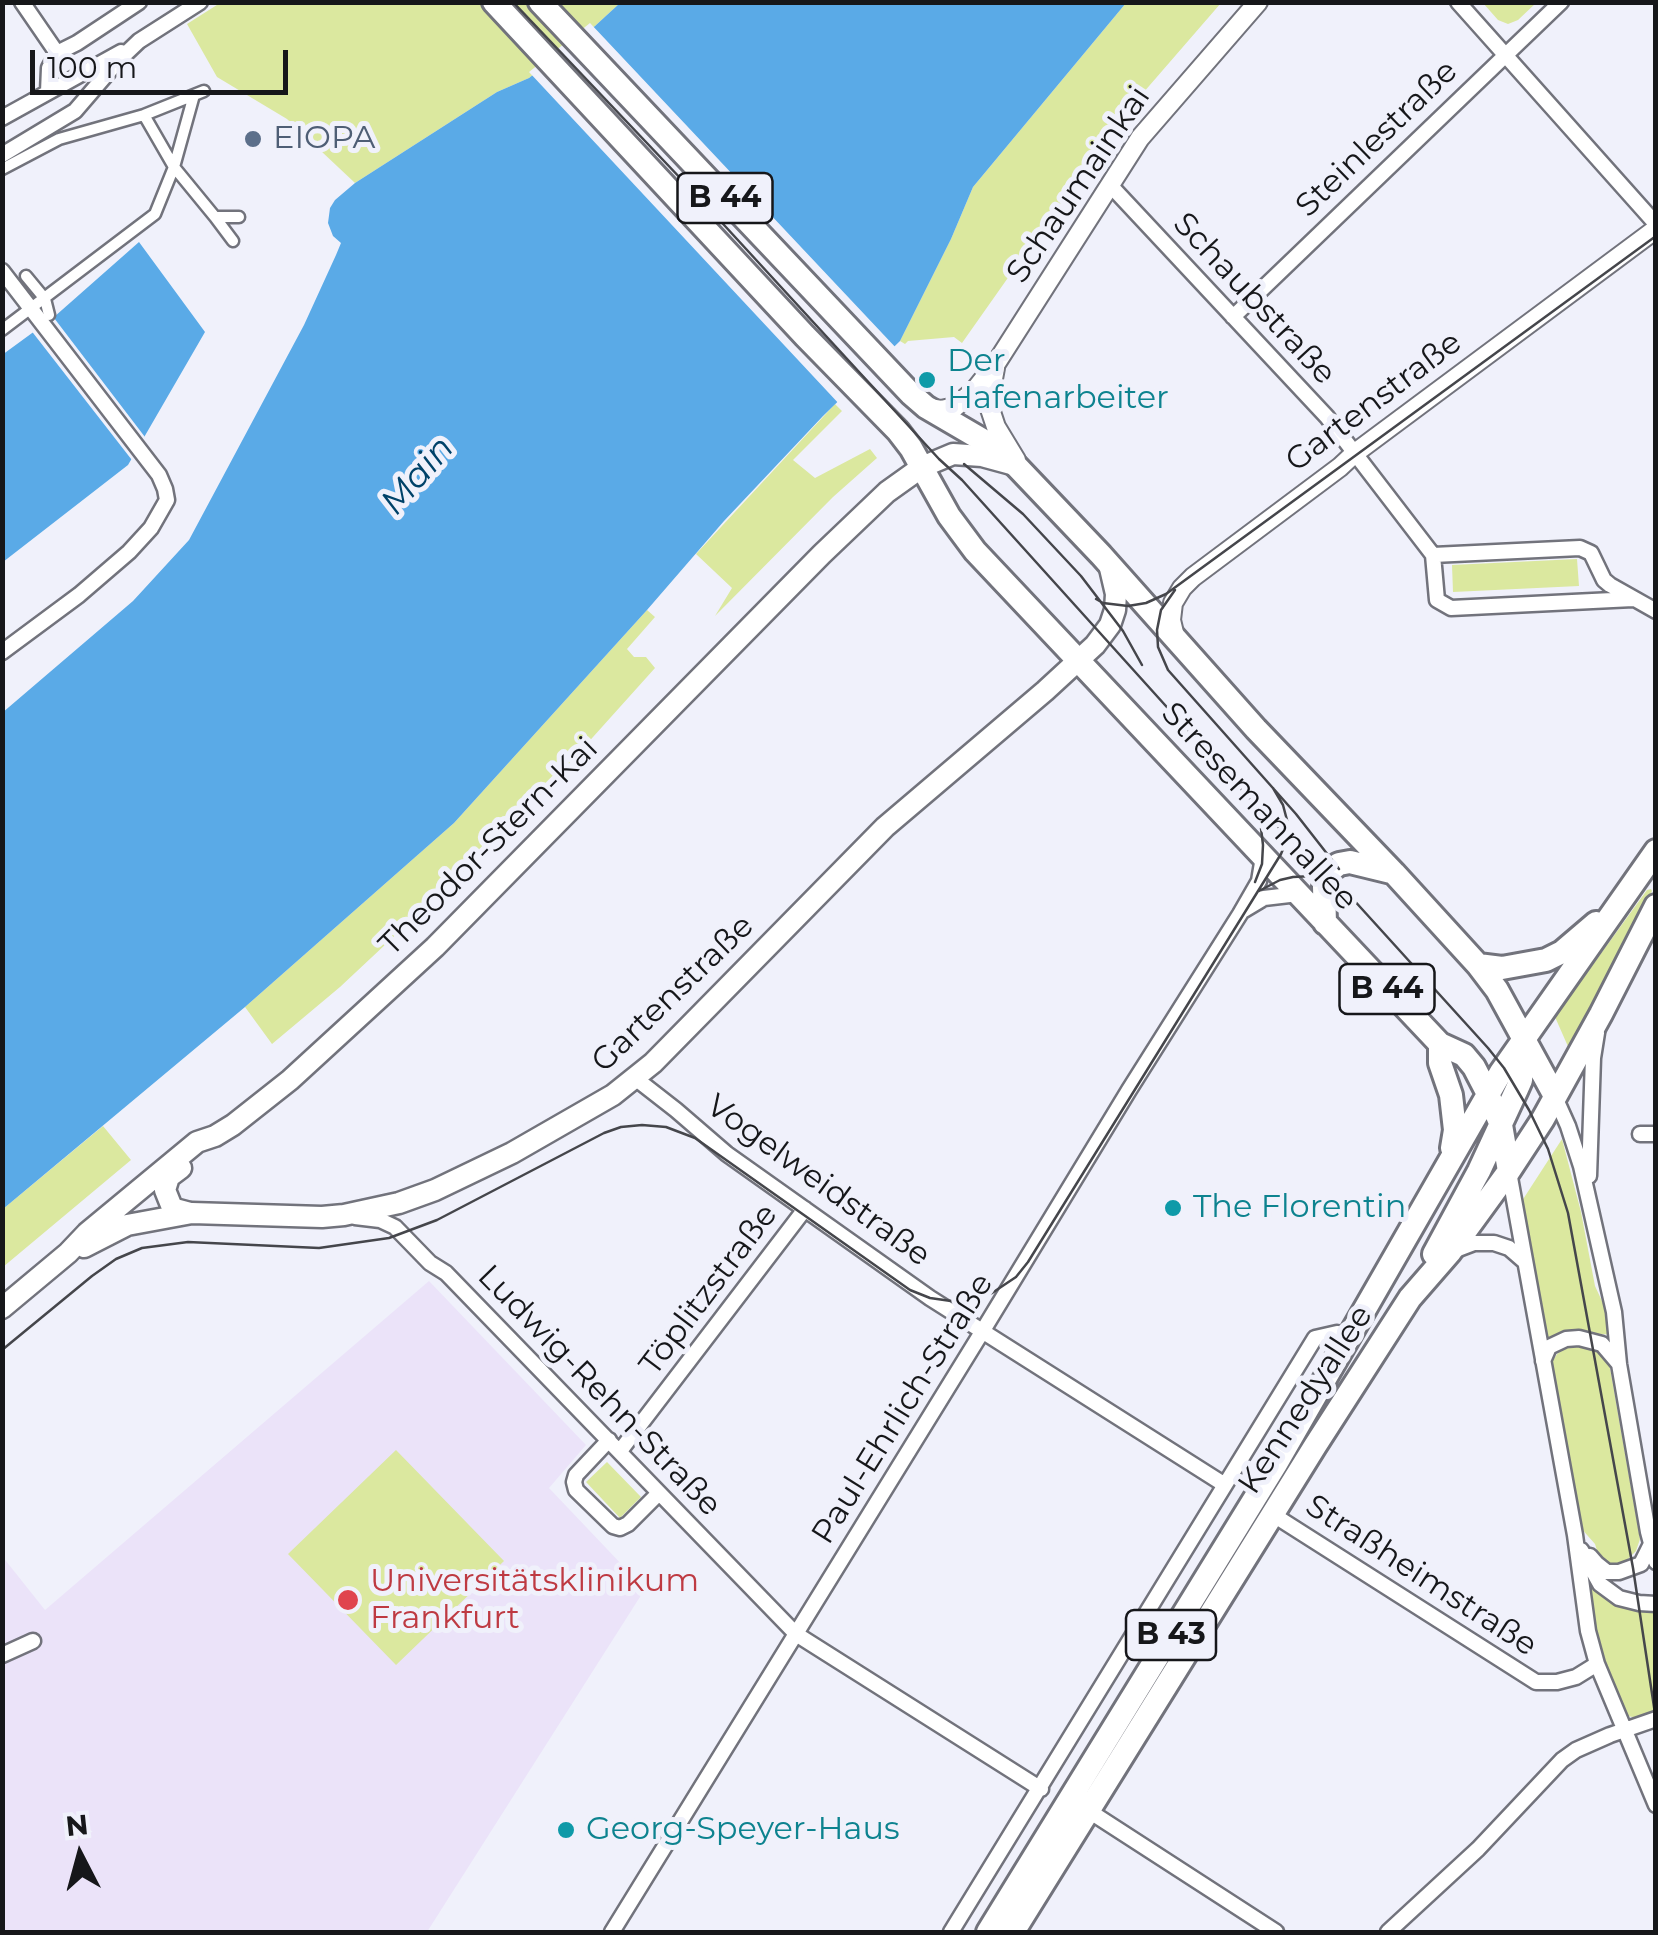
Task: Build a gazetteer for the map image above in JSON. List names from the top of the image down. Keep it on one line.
{"streets":{"main road":["B 44","Gartenstraße","Stresemannallee","Theodor-Stern-Kai","Kennedyallee","B 43"],"street":["Steinlestraße","Schaumainkai","Schaubstraße","Vogelweidstraße","Töplitzstraße","Ludwig-Rehn-Straße","Paul-Ehrlich-Straße","Straßheimstraße"]},"crossings":[["Steinlestraße","Schaubstraße"],["Schaumainkai","B 44"],["Schaumainkai","Schaubstraße"],["Schaumainkai","Stresemannallee"],["B 44","Stresemannallee"],["Schaubstraße","Gartenstraße"],["Gartenstraße","Stresemannallee"],["Gartenstraße","Theodor-Stern-Kai"],["Gartenstraße","Vogelweidstraße"],["Gartenstraße","Ludwig-Rehn-Straße"],["Stresemannallee","Theodor-Stern-Kai"],["Stresemannallee","Kennedyallee"],["Stresemannallee","Paul-Ehrlich-Straße"],["Stresemannallee","Straßheimstraße"],["Stresemannallee","B 43"],["Vogelweidstraße","Töplitzstraße"],["Vogelweidstraße","Kennedyallee"],["Vogelweidstraße","Paul-Ehrlich-Straße"],["Töplitzstraße","Ludwig-Rehn-Straße"],["Ludwig-Rehn-Straße","Kennedyallee"],["Ludwig-Rehn-Straße","Paul-Ehrlich-Straße"],["Kennedyallee","Straßheimstraße"],["Kennedyallee","B 43"]],"water":["Main"],"places":["EIOPA","Der Hafenarbeiter","The Florentin","Universitätsklinikum Frankfurt","Georg-Speyer-Haus"],"scale_bar":"100 m","north":"top"}
